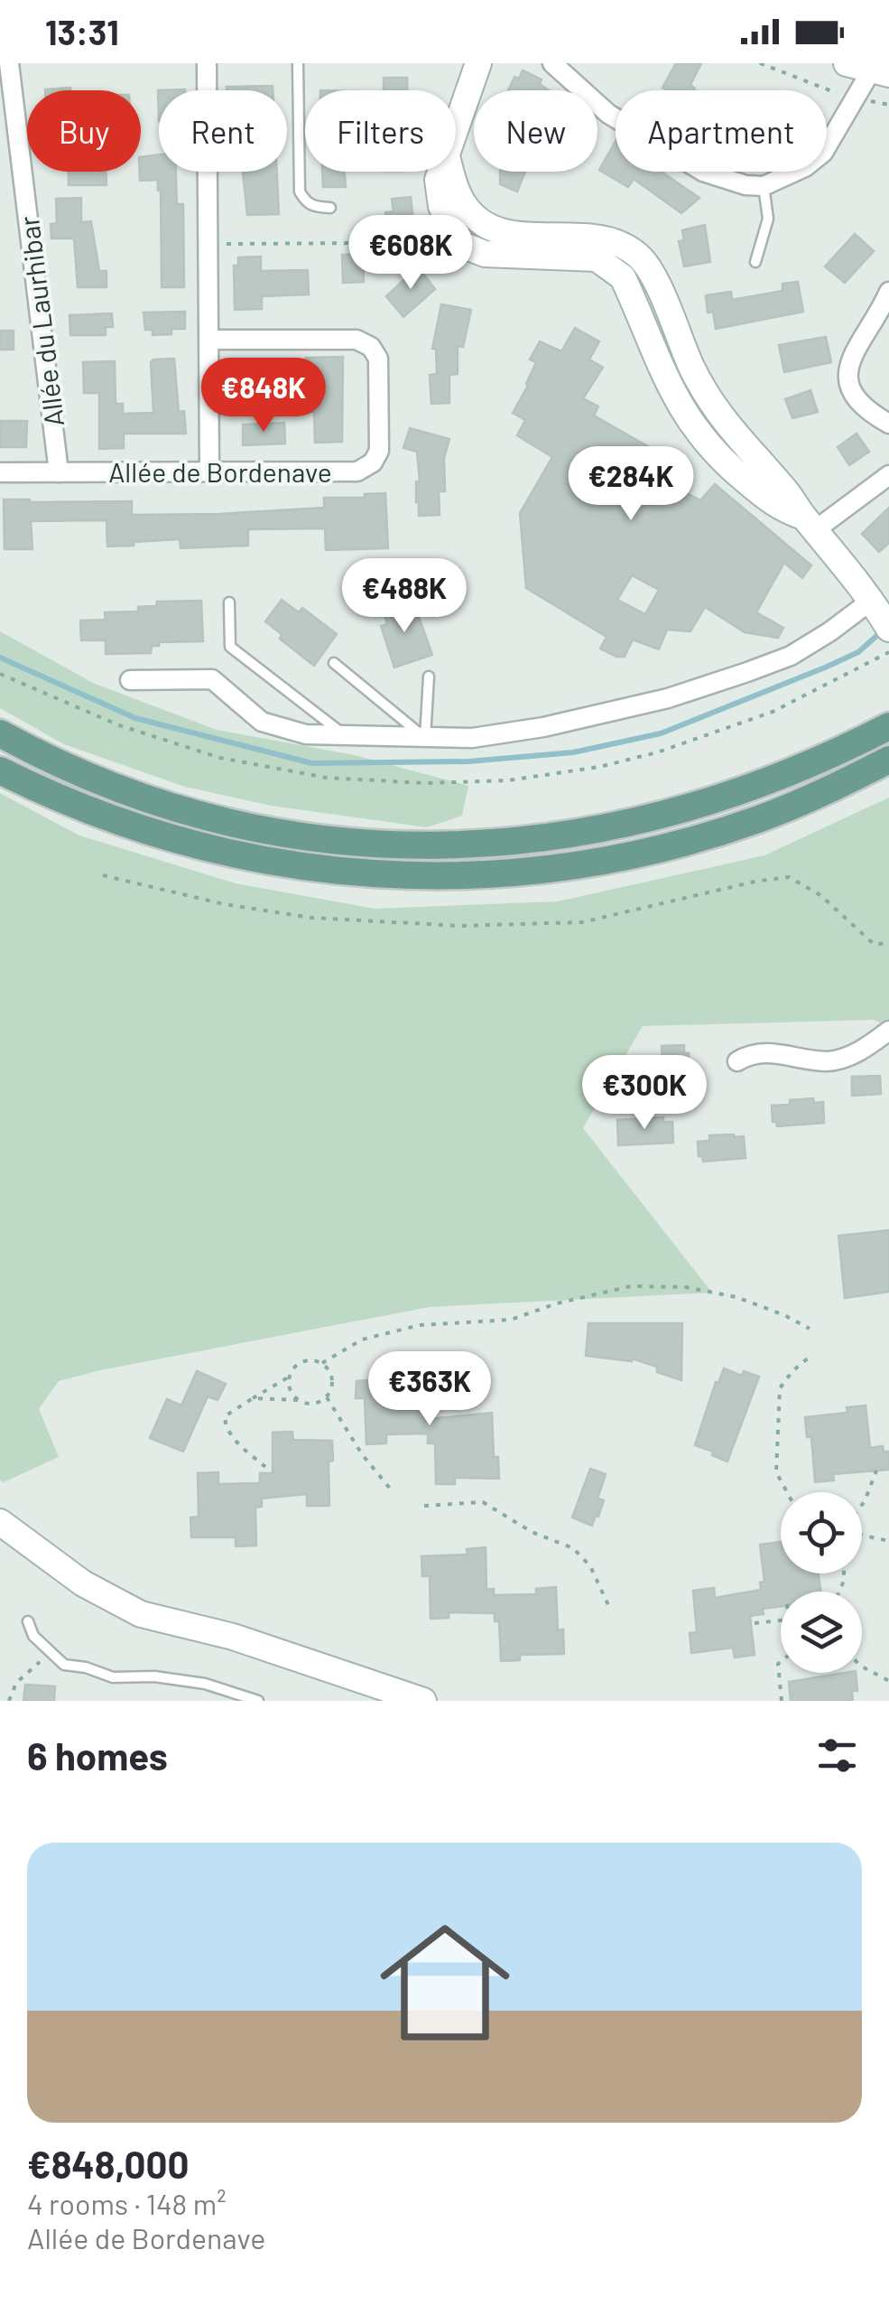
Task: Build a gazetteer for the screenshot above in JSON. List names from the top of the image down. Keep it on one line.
{"streets":{"street":["Allée du Laurhibar","Allée de Bordenave"]},"crossings":[["Allée du Laurhibar","Allée de Bordenave"]],"page":{"status":"13:31","chip":["Buy","Rent","Filters","New","Apartment"],"price":["€608K","€848K","€284K","€488K","€300K","€363K"],"heading":"6 homes","list":[{"name":"€848,000","note":"4 rooms · 148 m² · Allée de Bordenave"}]}}
